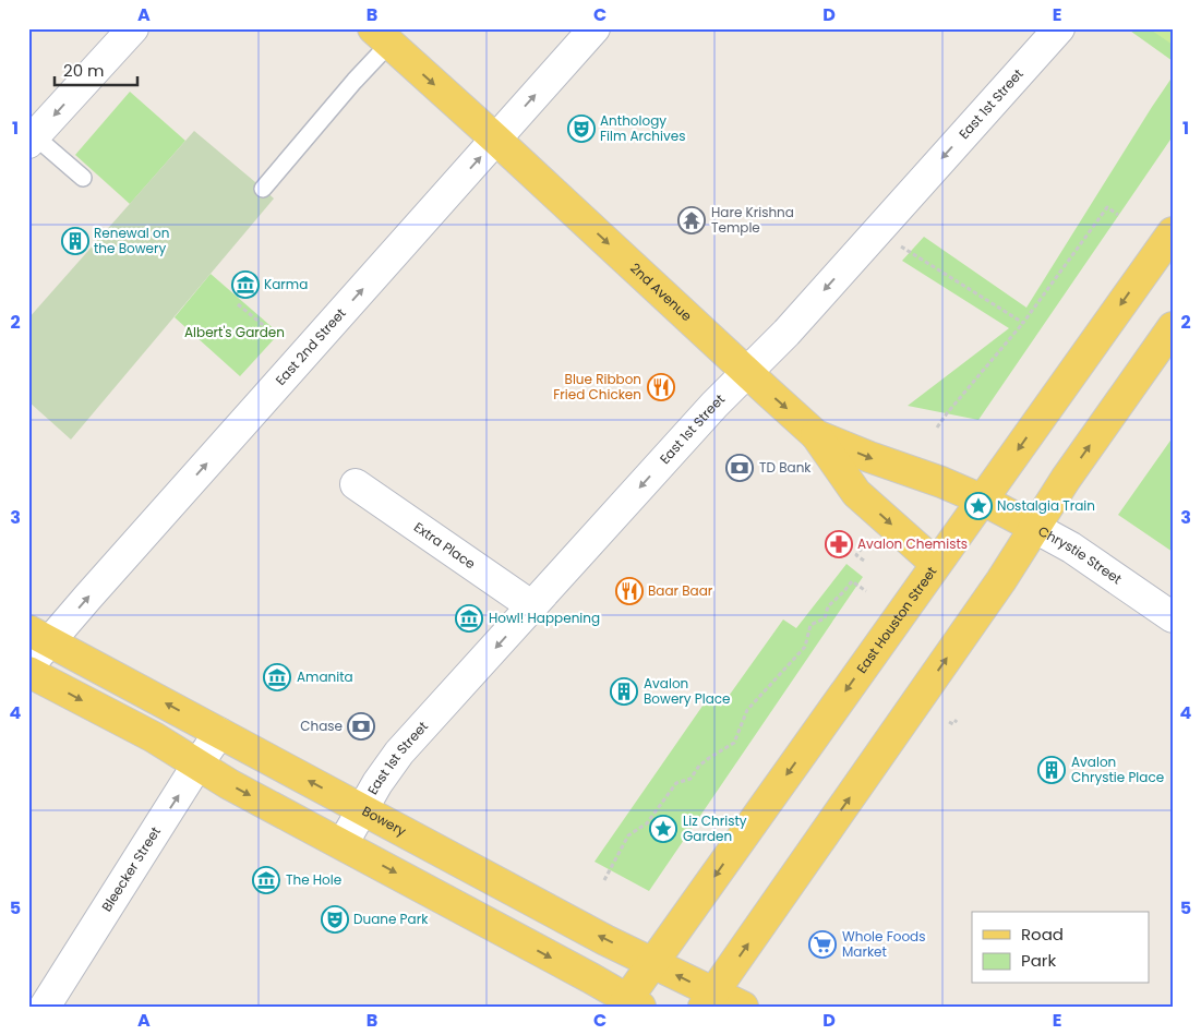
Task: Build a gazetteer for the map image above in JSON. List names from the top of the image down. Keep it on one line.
{"streets":{"main road":["2nd Avenue","Chrystie Street","East Houston Street","Bowery"],"street":["East 1st Street","East 2nd Street","Extra Place","Bleecker Street"]},"crossings":[["East 1st Street","2nd Avenue"],["East 1st Street","Extra Place"],["East 1st Street","Bowery"],["2nd Avenue","East 2nd Street"],["2nd Avenue","Chrystie Street"],["2nd Avenue","East Houston Street"],["East 2nd Street","Bowery"],["Chrystie Street","East Houston Street"],["East Houston Street","Bowery"],["Bowery","Bleecker Street"]],"one_way":["East 1st Street","2nd Avenue","East 2nd Street","Bleecker Street"],"parks":["Albert's Garden"],"places":{"theatre":["Anthology Film Archives","Duane Park"],"temple":["Hare Krishna Temple"],"building":["Renewal on the Bowery","Avalon Bowery Place","Avalon Chrystie Place"],"museum":["Karma","Howl! Happening","Amanita","The Hole"],"restaurant":["Blue Ribbon Fried Chicken","Baar Baar"],"bank":["TD Bank","Chase"],"place":["Nostalgia Train","Liz Christy Garden"],"pharmacy":["Avalon Chemists"],"supermarket":["Whole Foods Market"]},"legend":["Road","Park"],"scale_bar":"20 m","grid":{"columns":["A","B","C","D","E"],"rows":["1","2","3","4","5"]}}
